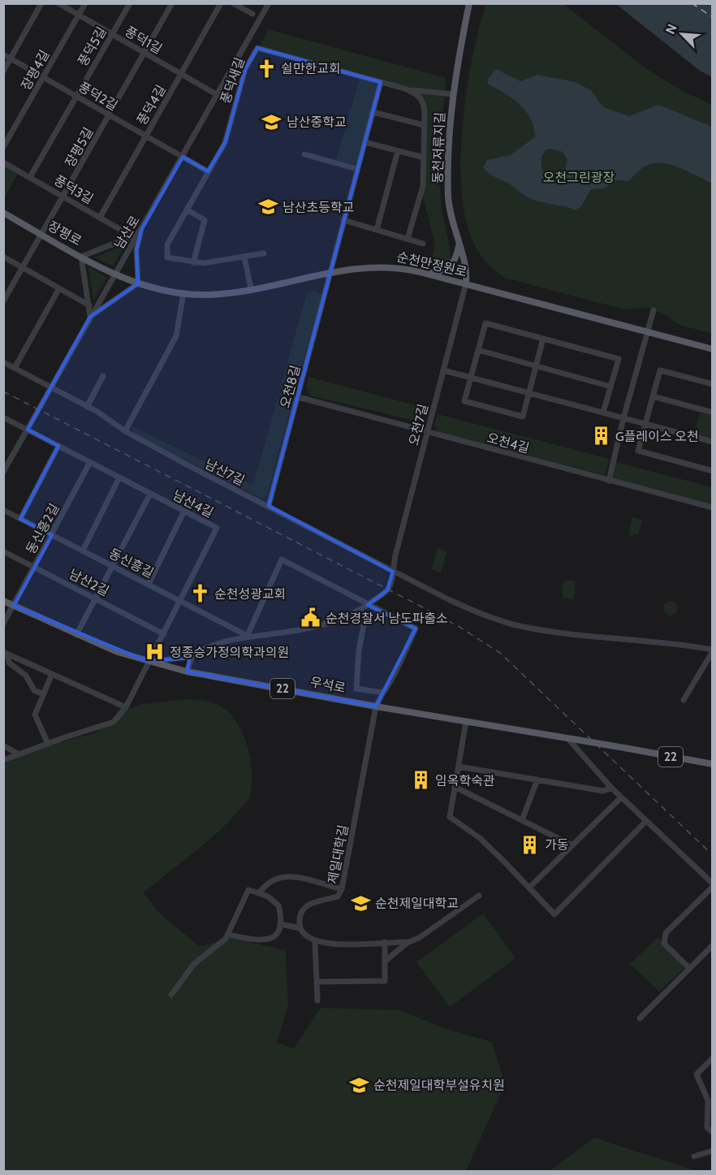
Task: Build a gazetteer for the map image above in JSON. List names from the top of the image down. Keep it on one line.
{"streets":{"main road":["동천저류지길","장평로","순천만정원로","우석로","22"],"street":["풍덕1길","풍덕5길","장평4길","풍덕새길","풍덕2길","풍덕4길","장평5길","풍덕3길","남산로","오천8길","오천7길","오천4길","남산7길","남산4길","동신흥2길","동신흥길","남산2길","제일대학길"]},"crossings":[["풍덕1길","풍덕5길"],["풍덕1길","장평4길"],["풍덕1길","풍덕4길"],["풍덕1길","장평5길"],["풍덕1길","남산로"],["풍덕5길","풍덕2길"],["풍덕5길","풍덕3길"],["장평4길","풍덕2길"],["풍덕새길","풍덕2길"],["풍덕2길","풍덕4길"],["풍덕2길","장평5길"],["풍덕2길","남산로"],["풍덕4길","풍덕3길"],["장평5길","풍덕3길"],["장평5길","장평로"],["동천저류지길","순천만정원로"],["동천저류지길","오천7길"],["남산로","장평로"],["남산로","순천만정원로"],["남산로","남산7길"],["남산로","남산4길"],["장평로","순천만정원로"],["순천만정원로","오천8길"],["순천만정원로","오천7길"],["오천8길","오천4길"],["오천8길","남산7길"],["오천7길","오천4길"],["오천7길","남산7길"],["오천7길","남산4길"],["오천7길","동신흥길"],["오천7길","우석로"],["남산4길","동신흥2길"],["남산4길","동신흥길"],["남산4길","남산2길"],["남산4길","우석로"],["동신흥2길","동신흥길"],["동신흥2길","남산2길"],["동신흥2길","우석로"],["우석로","22"],["우석로","제일대학길"]],"parks":["오천그린광장"],"places":{"church":["쉴만한교회","순천성광교회"],"school or university":["남산중학교","남산초등학교","순천제일대학교","순천제일대학부설유치원"],"building":["G플레이스 오천","임옥학숙관","가동"],"public building":["순천경찰서 남도파출소"],"hospital":["정종승가정의학과의원"]},"north":"top left"}
